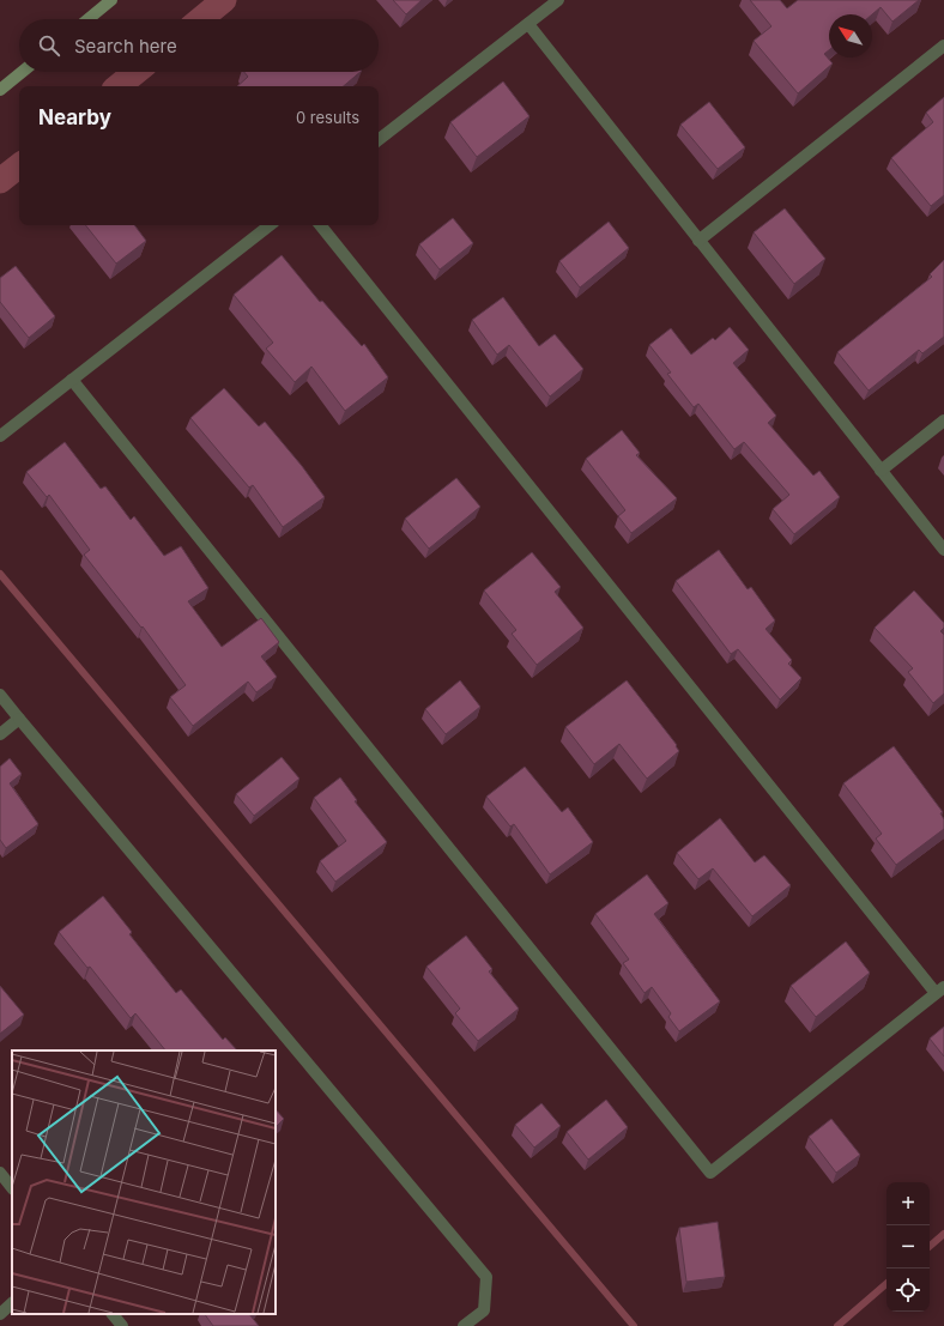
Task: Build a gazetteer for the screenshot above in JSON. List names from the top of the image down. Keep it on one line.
{"north":"top left","page":{"search":"Search here","heading":["Nearby","0 results"],"map_buttons":["+","−"]}}
